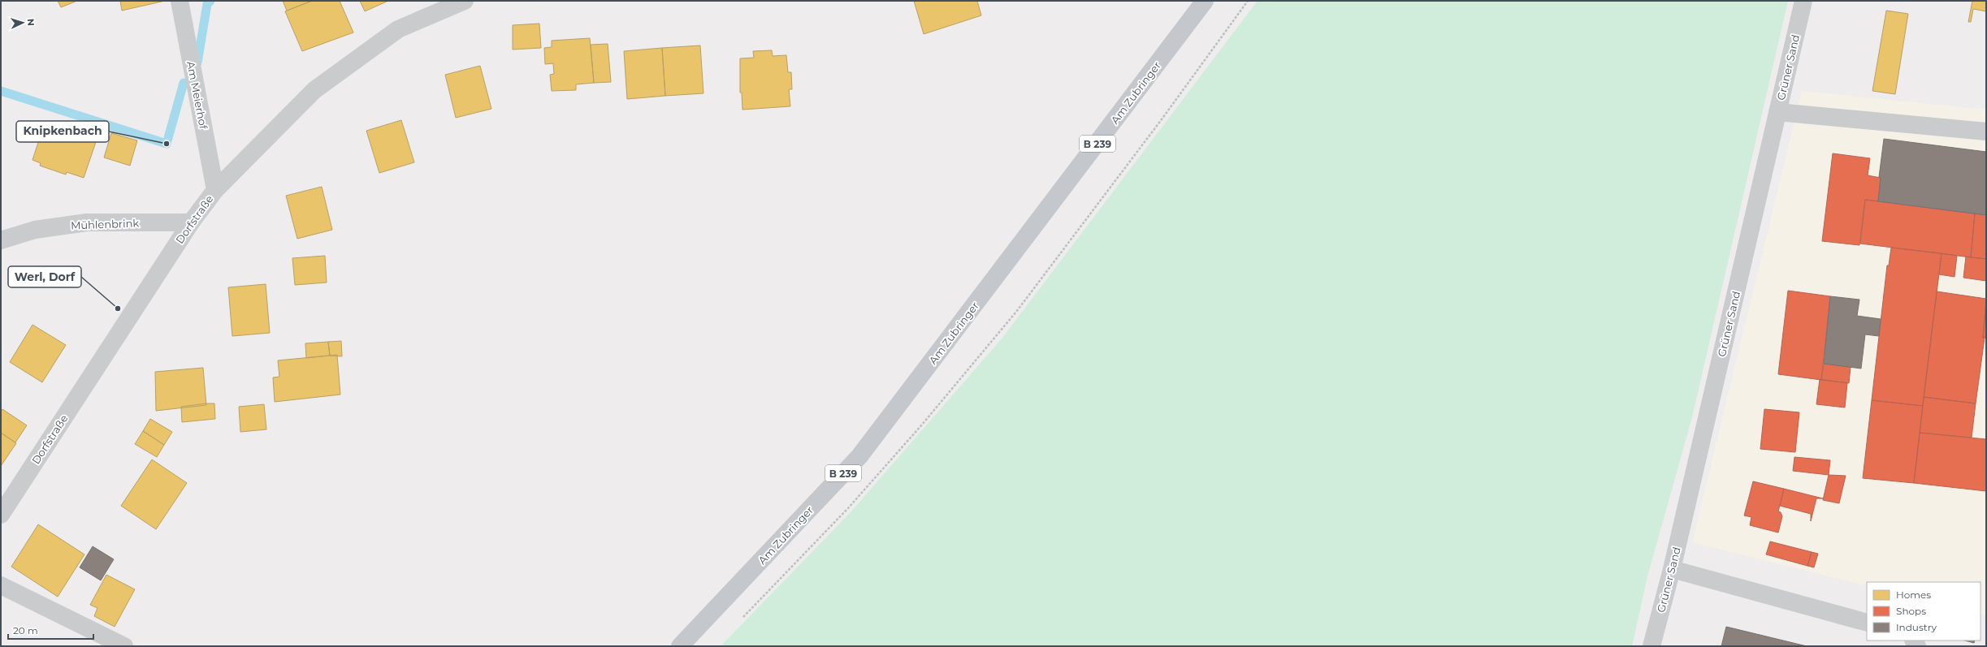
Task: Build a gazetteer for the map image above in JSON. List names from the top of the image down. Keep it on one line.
{"streets":{"main road":["Am Zubringer","B 239"],"street":["Grüner Sand","Am Meierhof","Dorfstraße","Mühlenbrink"]},"crossings":[["Am Meierhof","Dorfstraße"],["Dorfstraße","Mühlenbrink"]],"places":["Knipkenbach","Werl, Dorf"],"legend":["Homes","Shops","Industry"],"scale_bar":"20 m","north":"right"}
